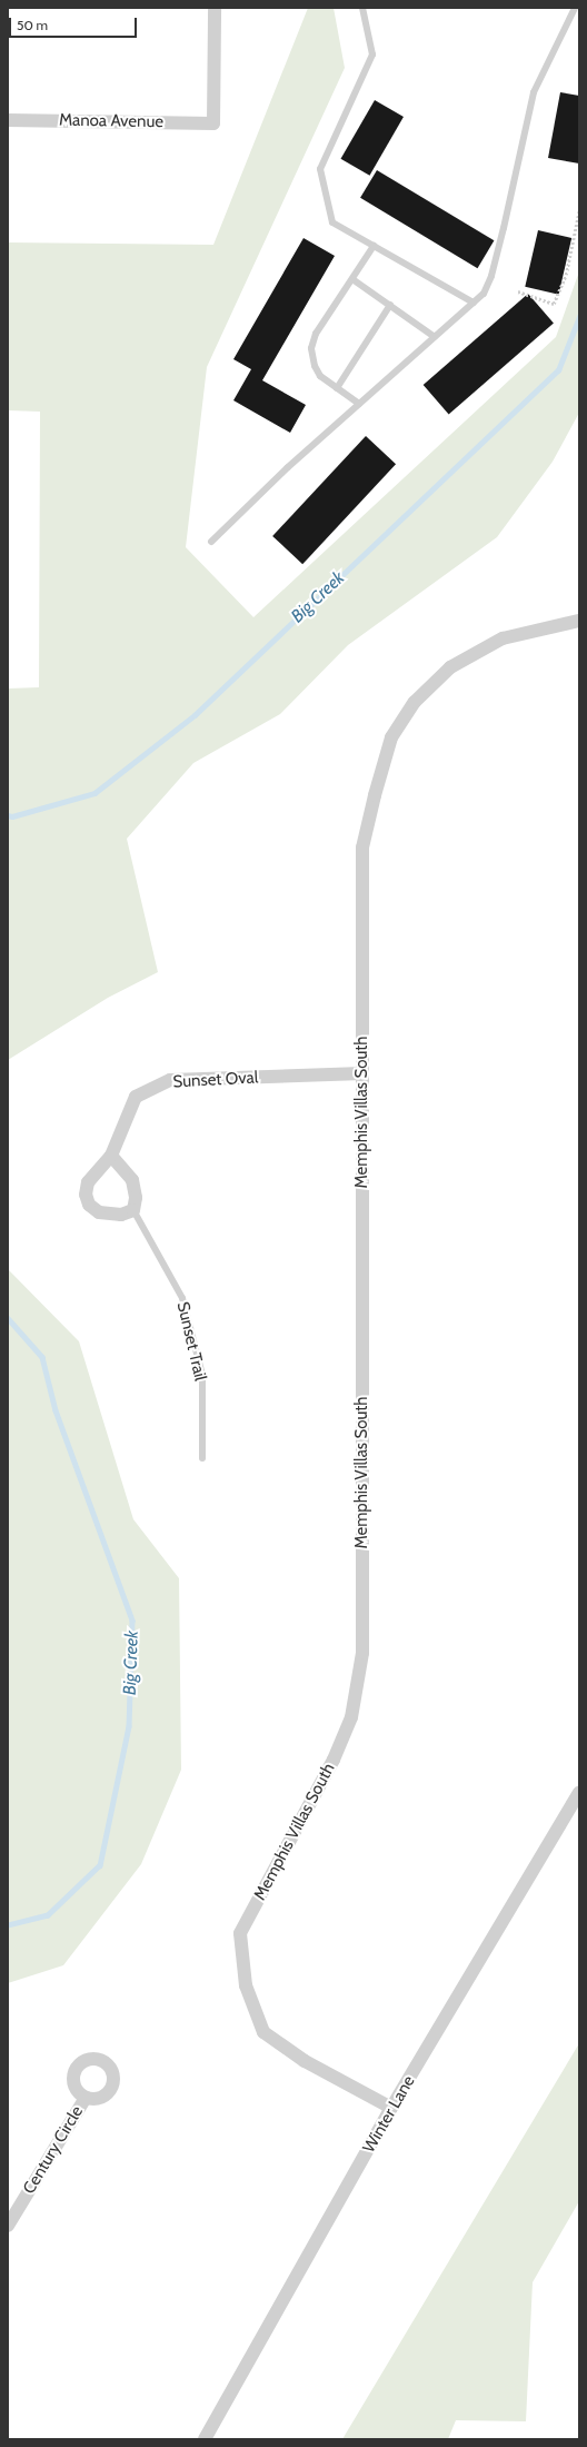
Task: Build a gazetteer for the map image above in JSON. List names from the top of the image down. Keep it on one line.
{"streets":{"street":["Manoa Avenue","Sunset Oval","Memphis Villas South","Winter Lane","Century Circle"],"lane":["Sunset Trail"]},"crossings":[["Sunset Oval","Memphis Villas South"],["Sunset Oval","Sunset Trail"],["Memphis Villas South","Winter Lane"]],"water":["Big Creek"],"scale_bar":"50 m"}
